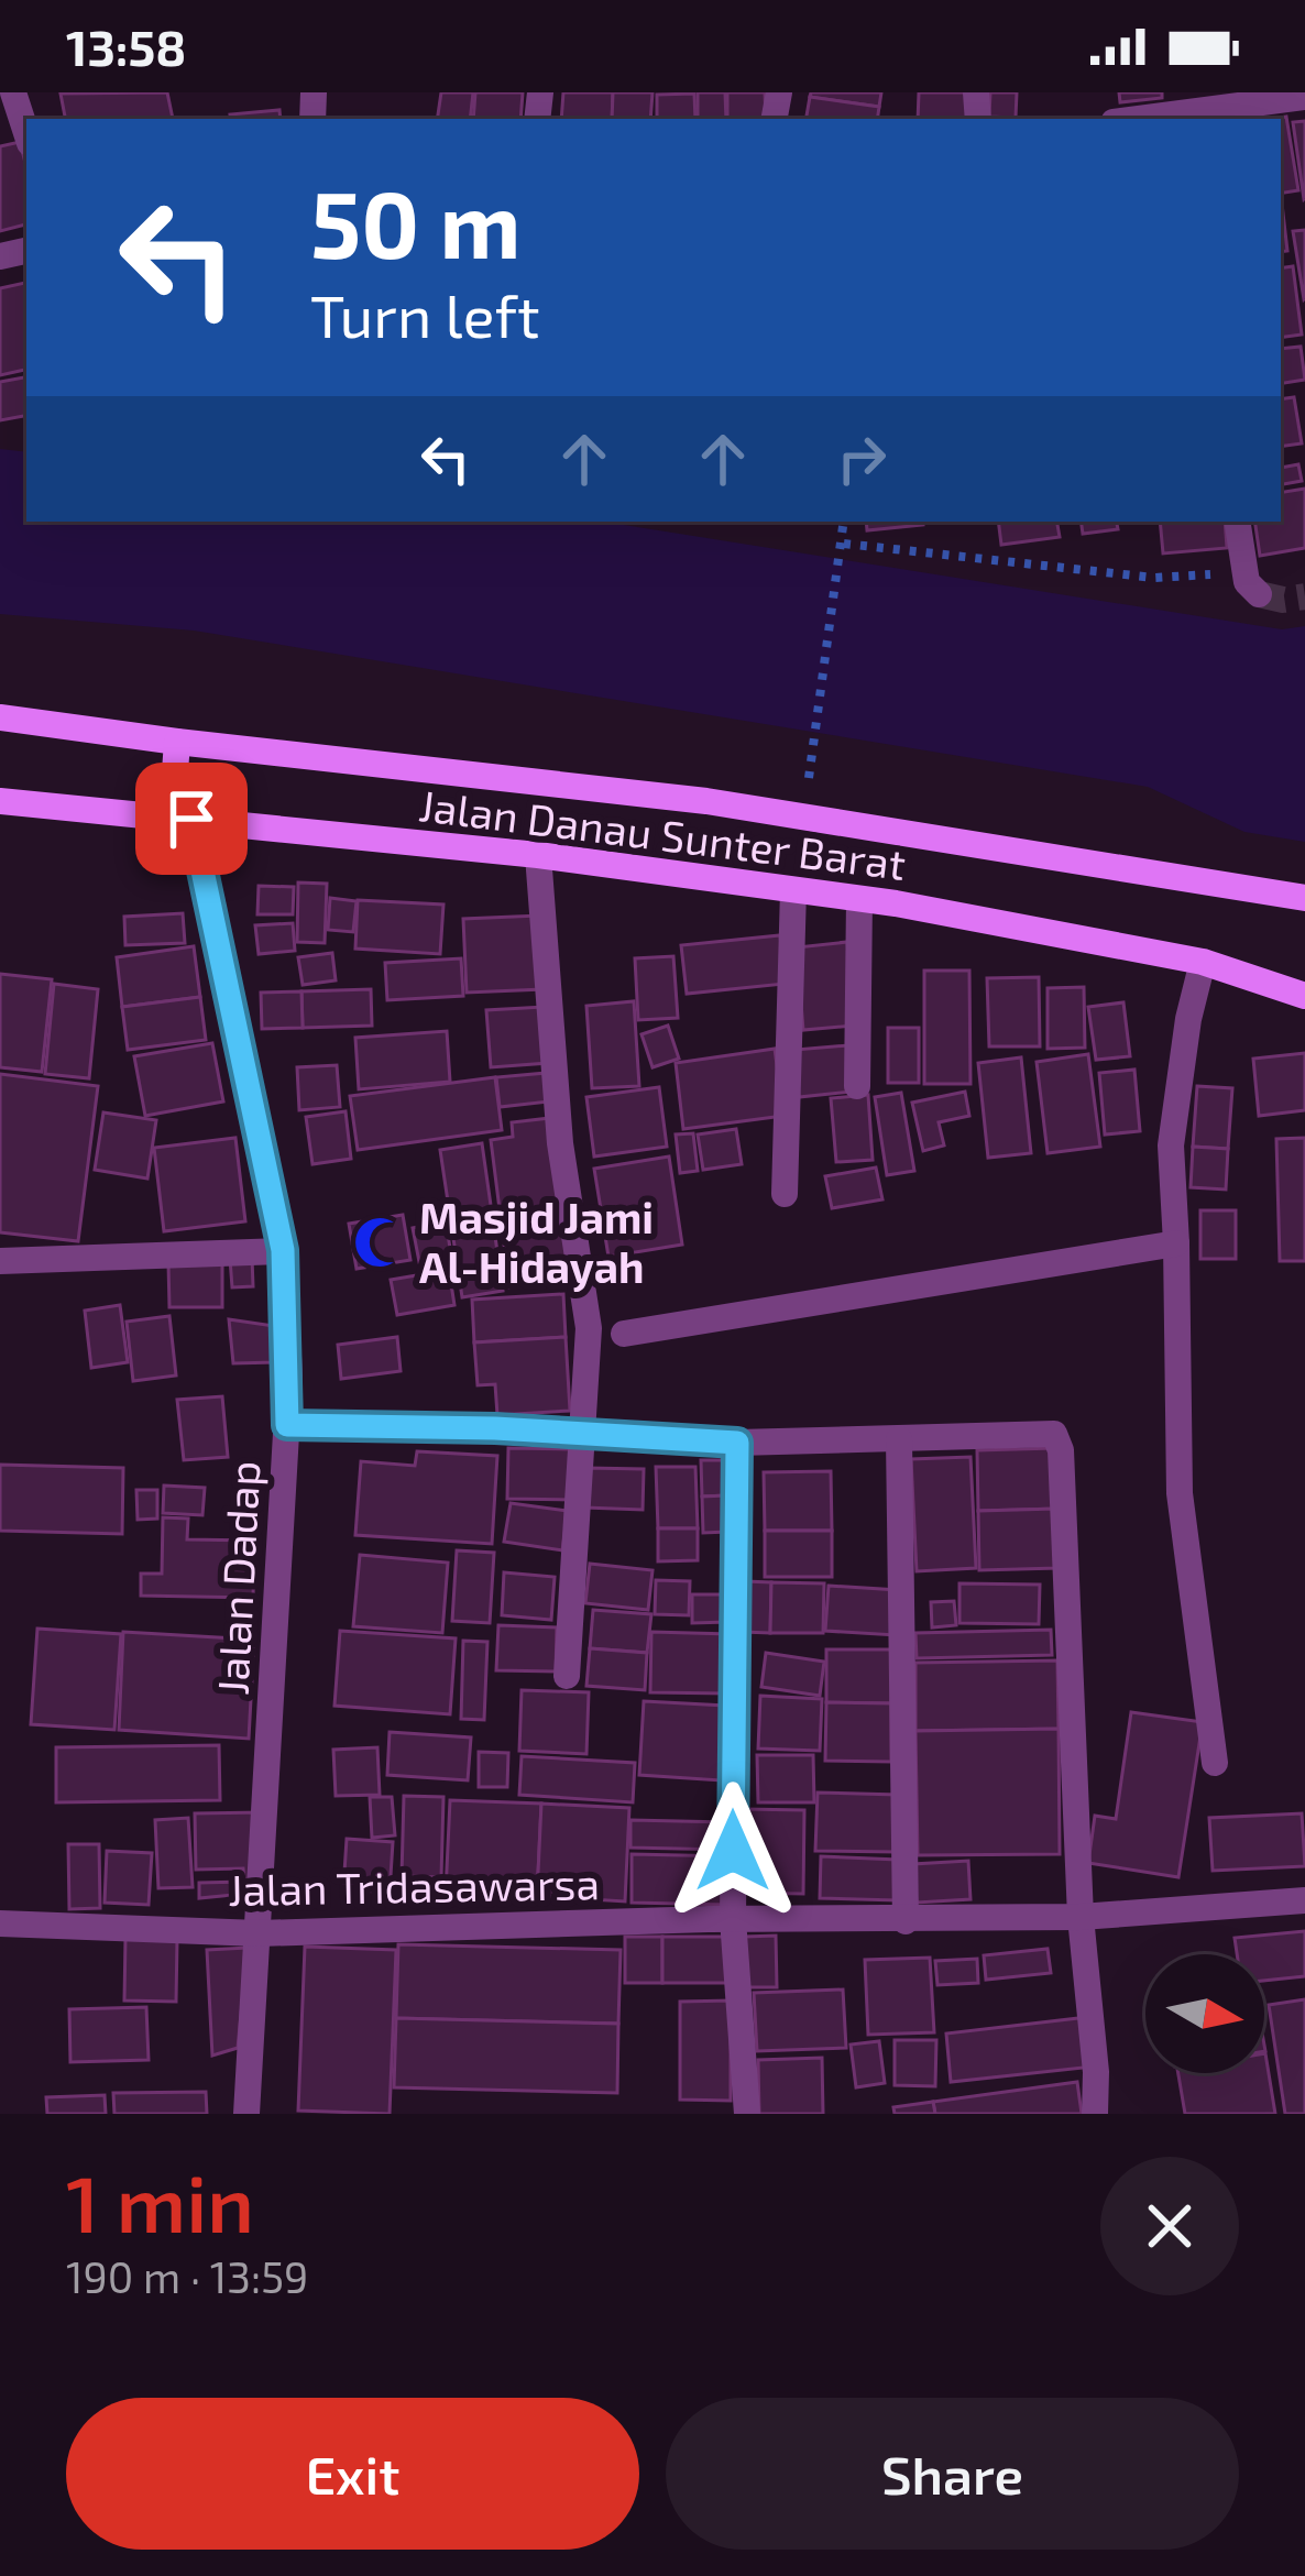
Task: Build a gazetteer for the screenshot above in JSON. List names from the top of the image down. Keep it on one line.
{"streets":{"main road":["Jalan Danau Sunter Barat"],"street":["Jalan Dadap","Jalan Tridasawarsa"]},"crossings":[["Jalan Danau Sunter Barat","Jalan Dadap"],["Jalan Dadap","Jalan Tridasawarsa"]],"places":{"mosque":["Masjid Jami Al-Hidayah"]},"north":"right","page":{"status":"13:58","turn":["50 m","Turn left"],"heading":["1 min","190 m · 13:59"],"buttons":["Exit","Share"]}}
